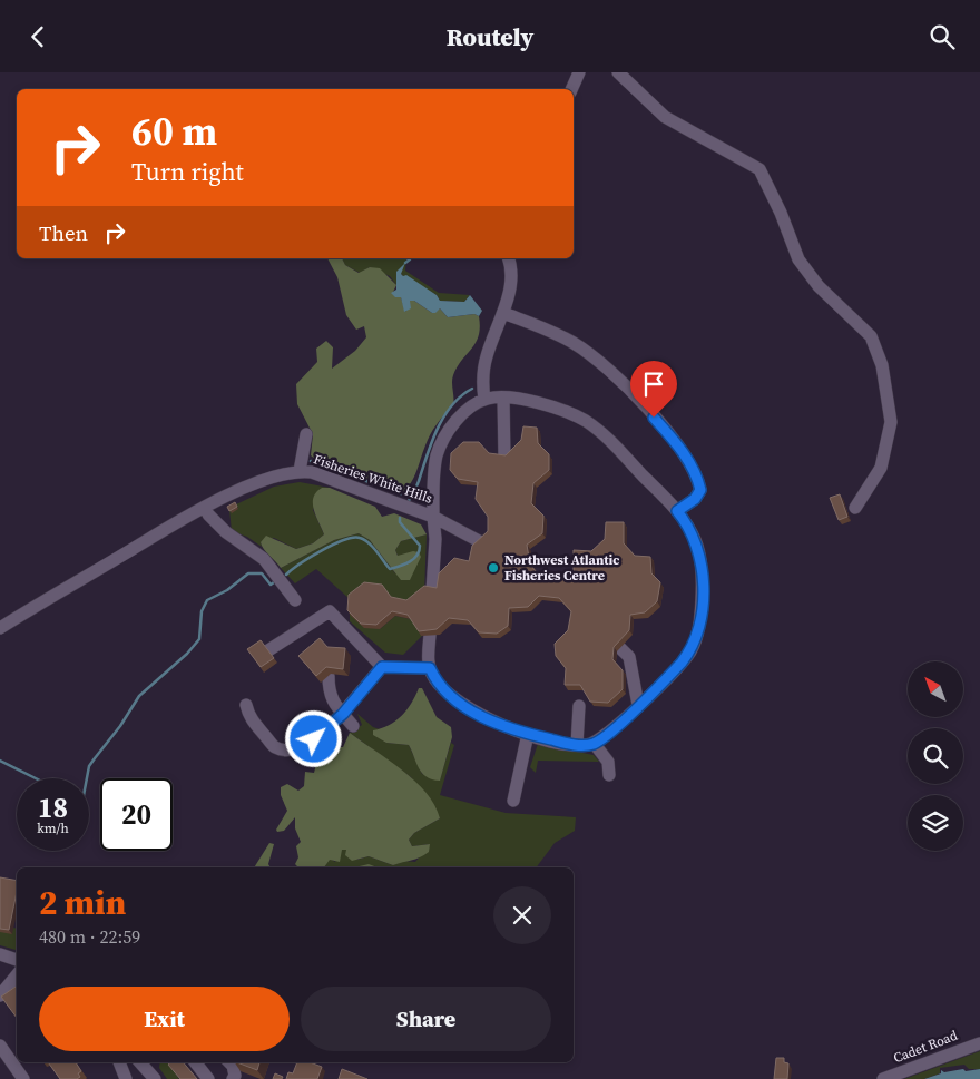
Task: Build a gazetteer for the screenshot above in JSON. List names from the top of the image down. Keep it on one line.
{"streets":{"street":["Fisheries White Hills","Cadet Road"]},"places":["Northwest Atlantic Fisheries Centre"],"north":"top left","page":{"header":"Routely","turn":["60 m","Turn right"],"then":"Then","speed":"18 km/h","limit":"20","heading":["2 min","480 m · 22:59"],"buttons":["Exit","Share"]}}
